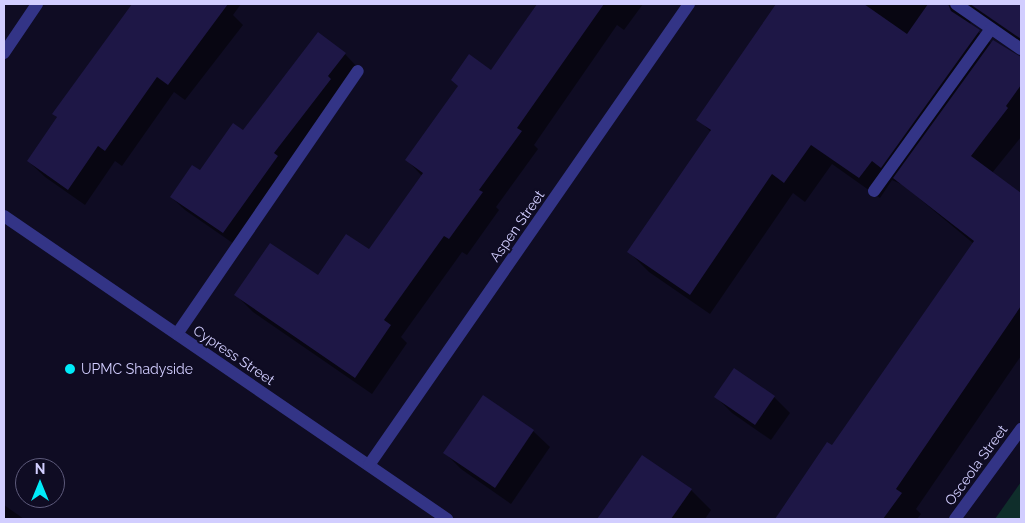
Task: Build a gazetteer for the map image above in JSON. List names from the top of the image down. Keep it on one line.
{"streets":{"street":["Aspen Street","Cypress Street","Osceola Street"]},"crossings":[["Aspen Street","Cypress Street"]],"places":["UPMC Shadyside"],"north":"top"}
